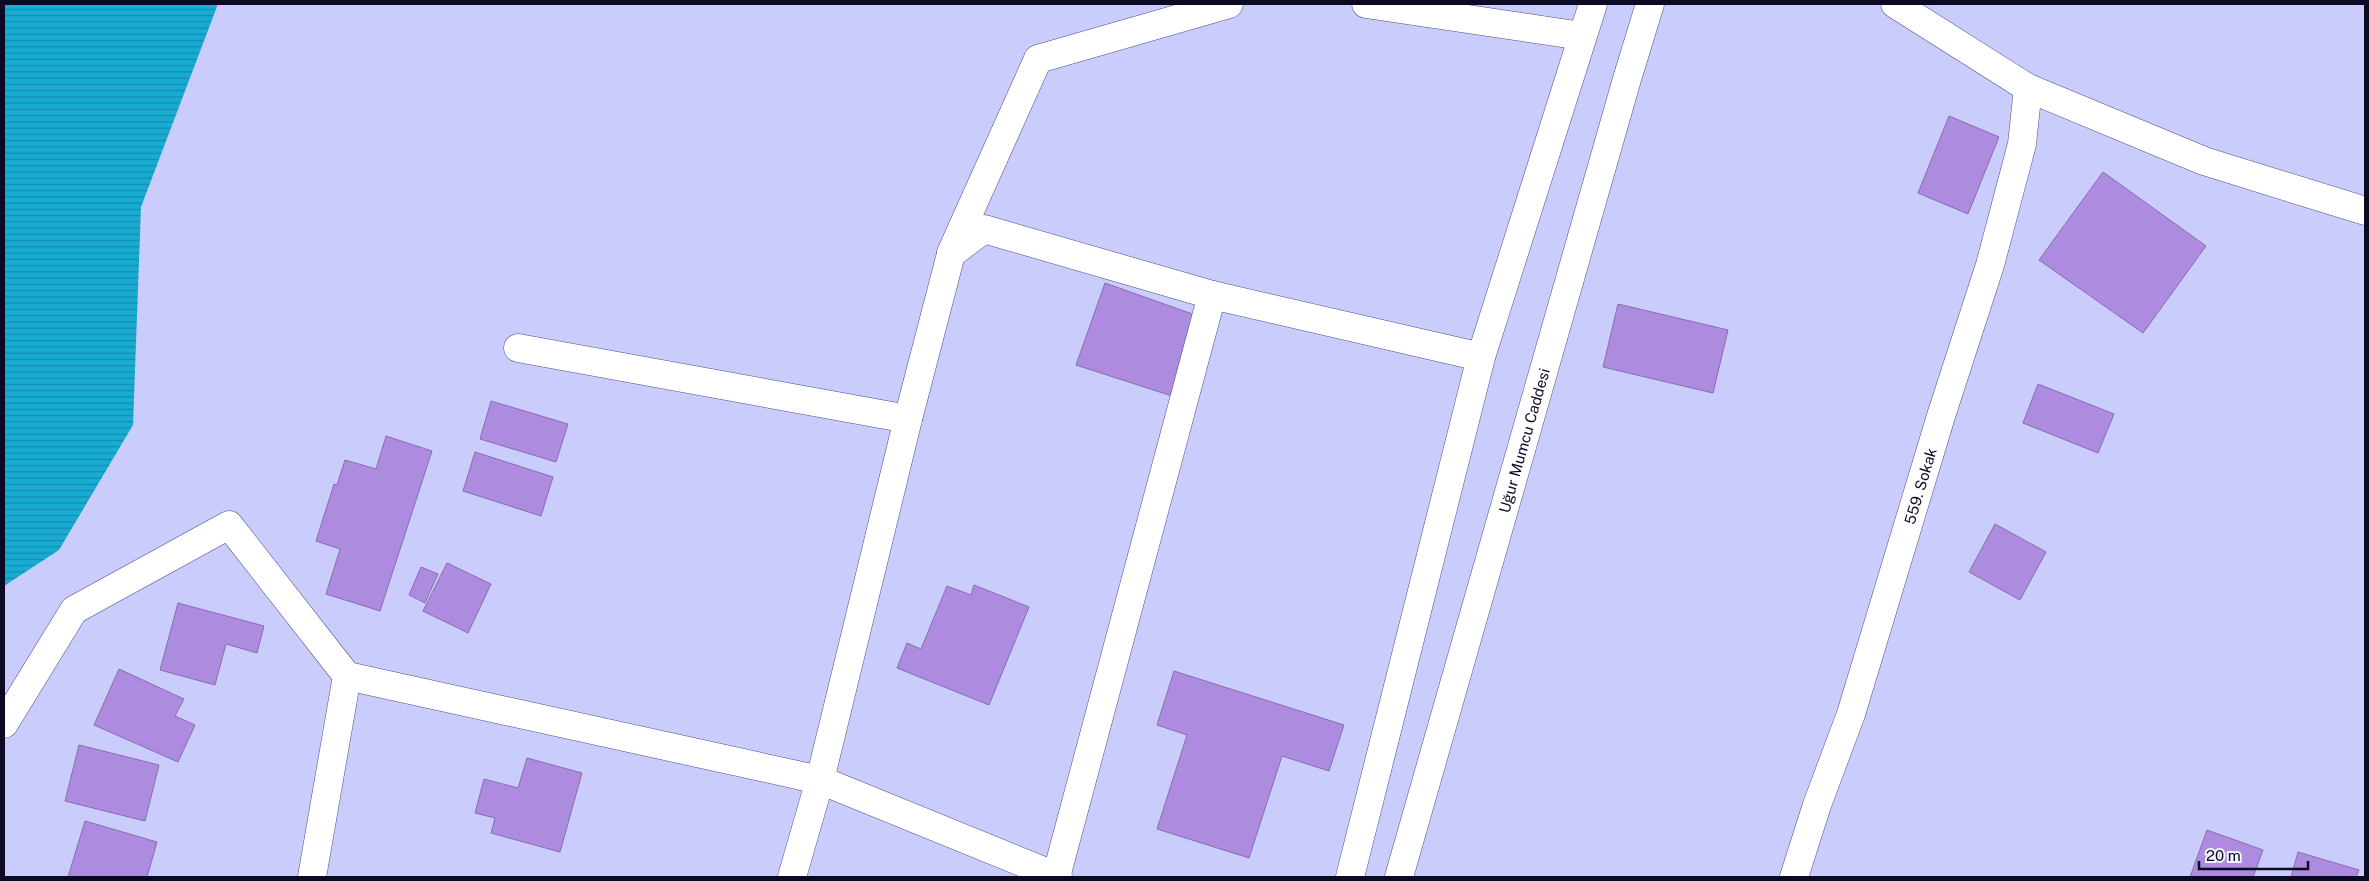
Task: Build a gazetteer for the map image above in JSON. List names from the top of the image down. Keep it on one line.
{"streets":{"street":["Uğur Mumcu Caddesi","559. Sokak"]},"scale_bar":"20 m"}
